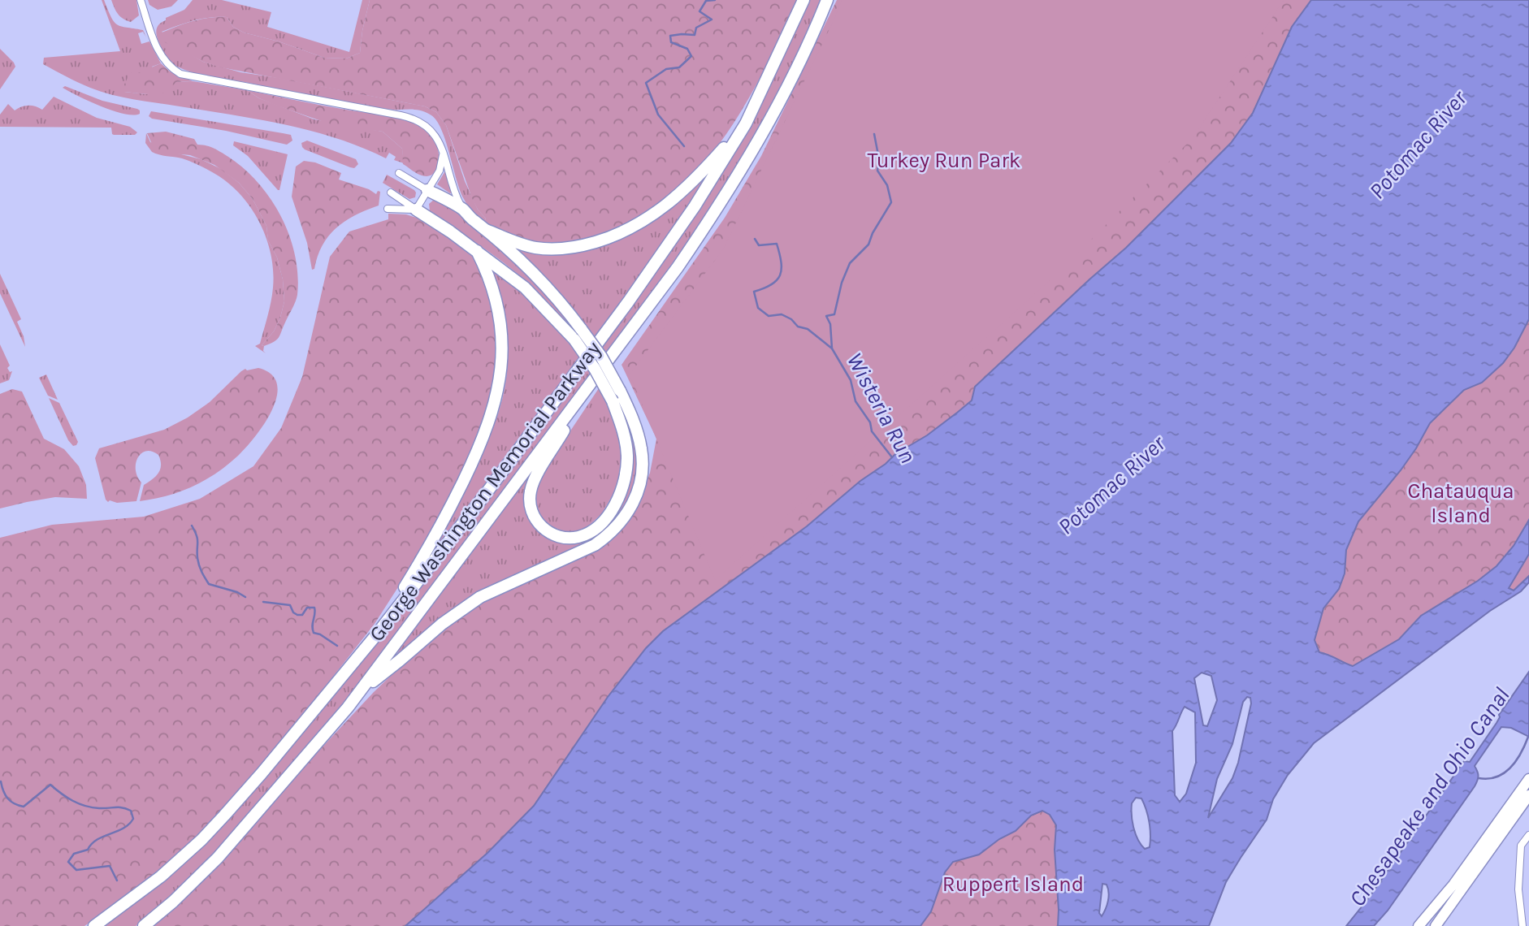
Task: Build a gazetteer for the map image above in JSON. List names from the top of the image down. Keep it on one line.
{"streets":{"highway":["George Washington Memorial Parkway"]},"water":["Potomac River","Wisteria Run","Chesapeake and Ohio Canal"],"parks":["Turkey Run Park","Chatauqua Island","Ruppert Island"]}
